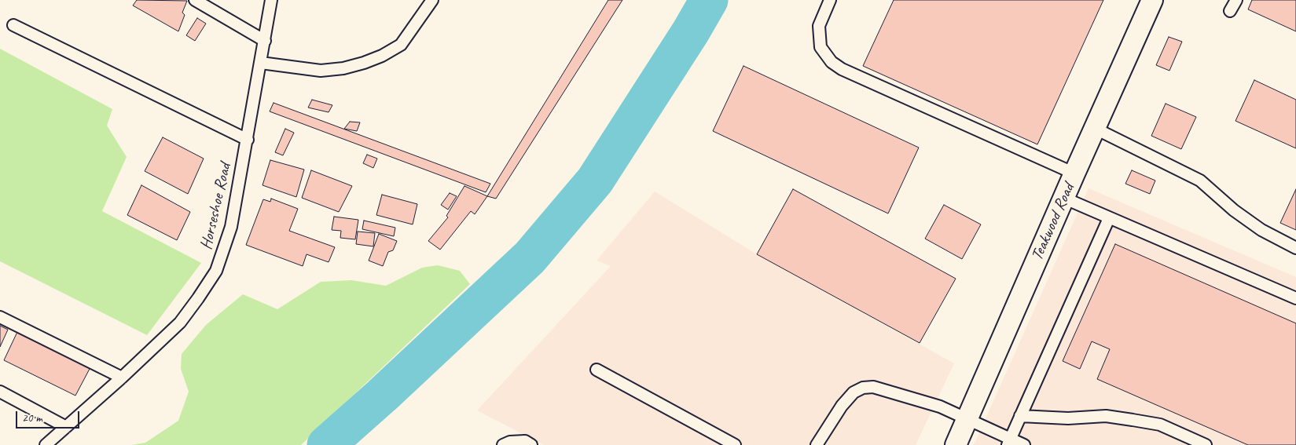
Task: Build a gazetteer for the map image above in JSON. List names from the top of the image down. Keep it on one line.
{"streets":{"street":["Teakwood Road"],"lane":["Horseshoe Road"]},"scale_bar":"20 m"}
